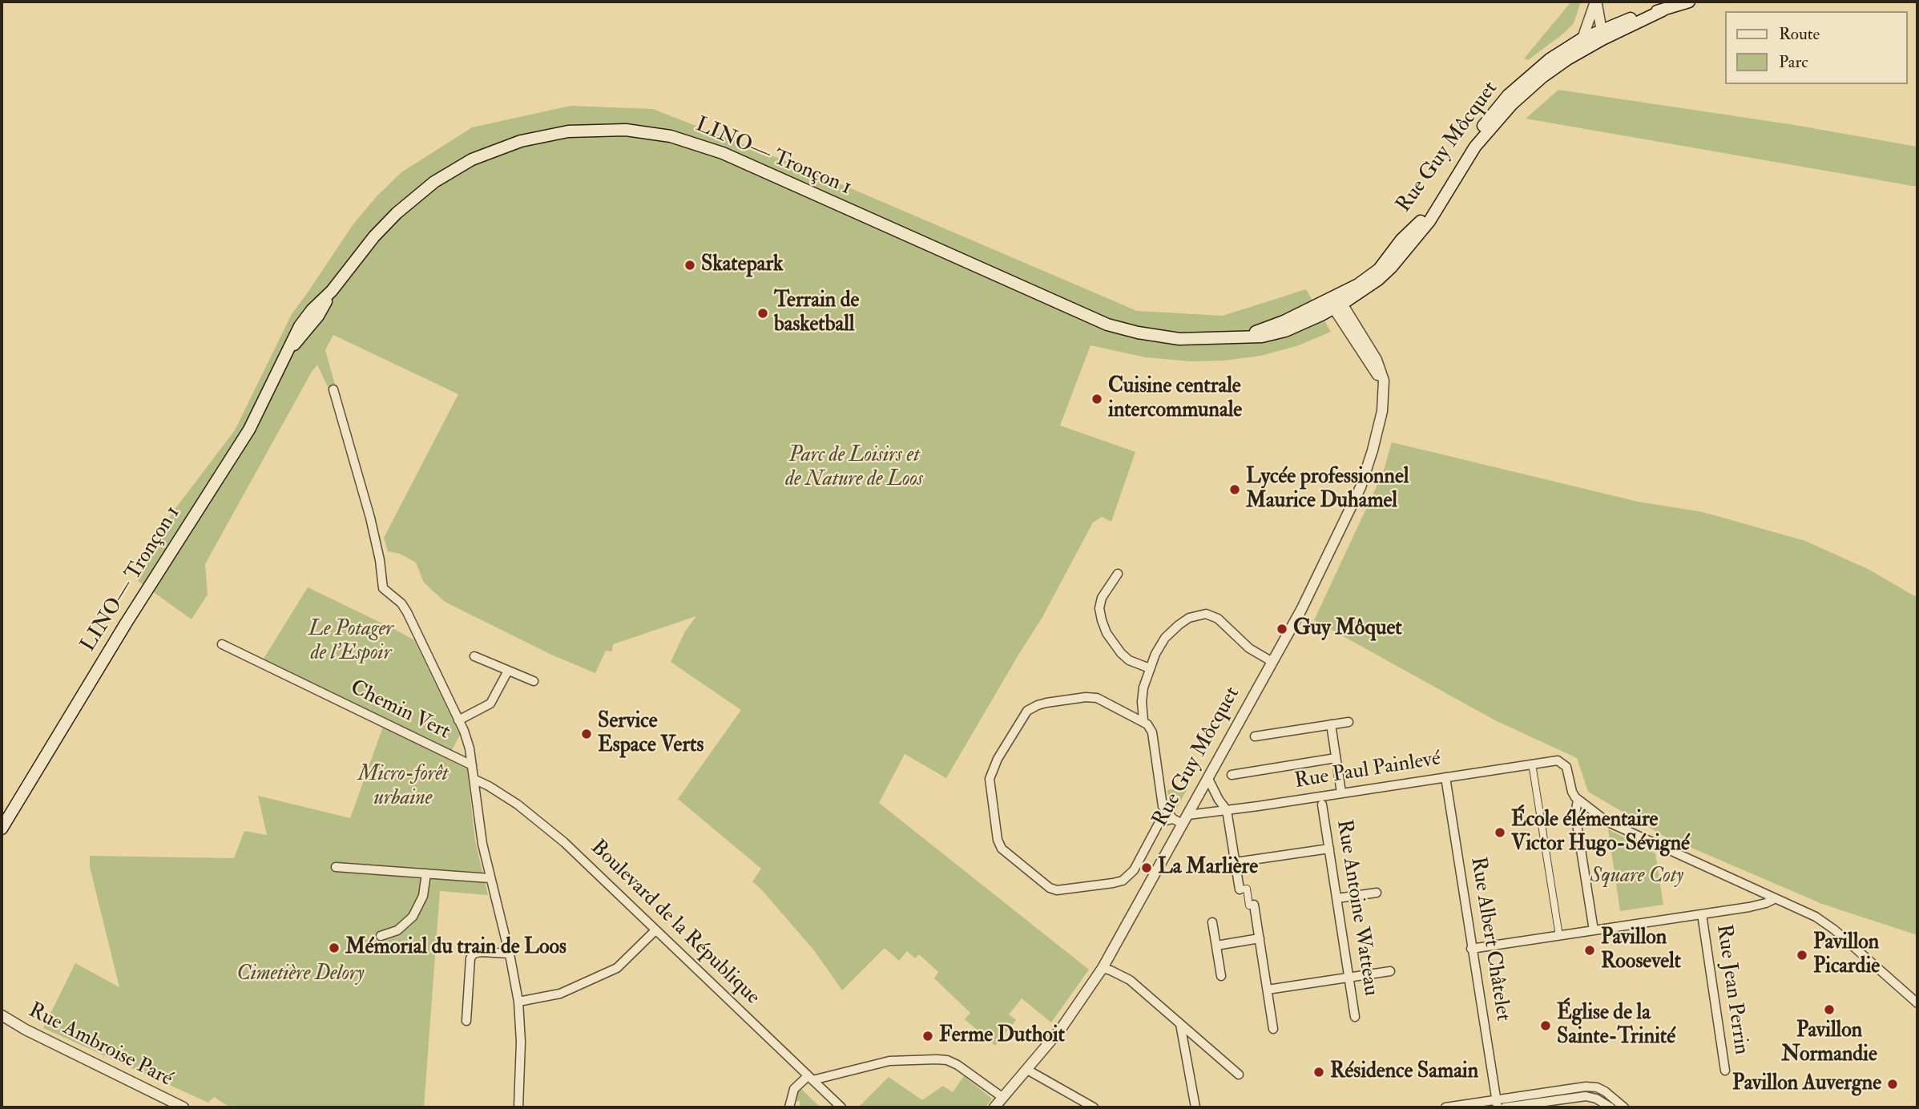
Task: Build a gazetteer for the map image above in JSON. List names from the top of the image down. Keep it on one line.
{"streets":{"main road":["Rue Guy Môcquet","LINO— Tronçon 1"],"street":["Chemin Vert","Rue Paul Painlevé","Rue Antoine Watteau","Boulevard de la République","Rue Albert Châtelet","Rue Jean Perrin","Rue Ambroise Paré"]},"crossings":[["Rue Guy Môcquet","LINO— Tronçon 1"],["Rue Guy Môcquet","Rue Paul Painlevé"],["Rue Paul Painlevé","Rue Albert Châtelet"]],"parks":["Parc de Loisirs et de Nature de Loos","Le Potager de l'Espoir","Micro-forêt urbaine","Square Coty","Cimetière Delory"],"places":["Skatepark","Terrain de basketball","Cuisine centrale intercommunale","Lycée professionnel Maurice Duhamel","Guy Môquet","Service Espace Verts","École élémentaire Victor Hugo-Sévigné","La Marlière","Mémorial du train de Loos","Pavillon Roosevelt","Pavillon Picardie","Pavillon Normandie","Église de la Sainte-Trinité","Ferme Duthoit","Résidence Samain","Pavillon Auvergne"],"legend":["Route","Parc"]}
